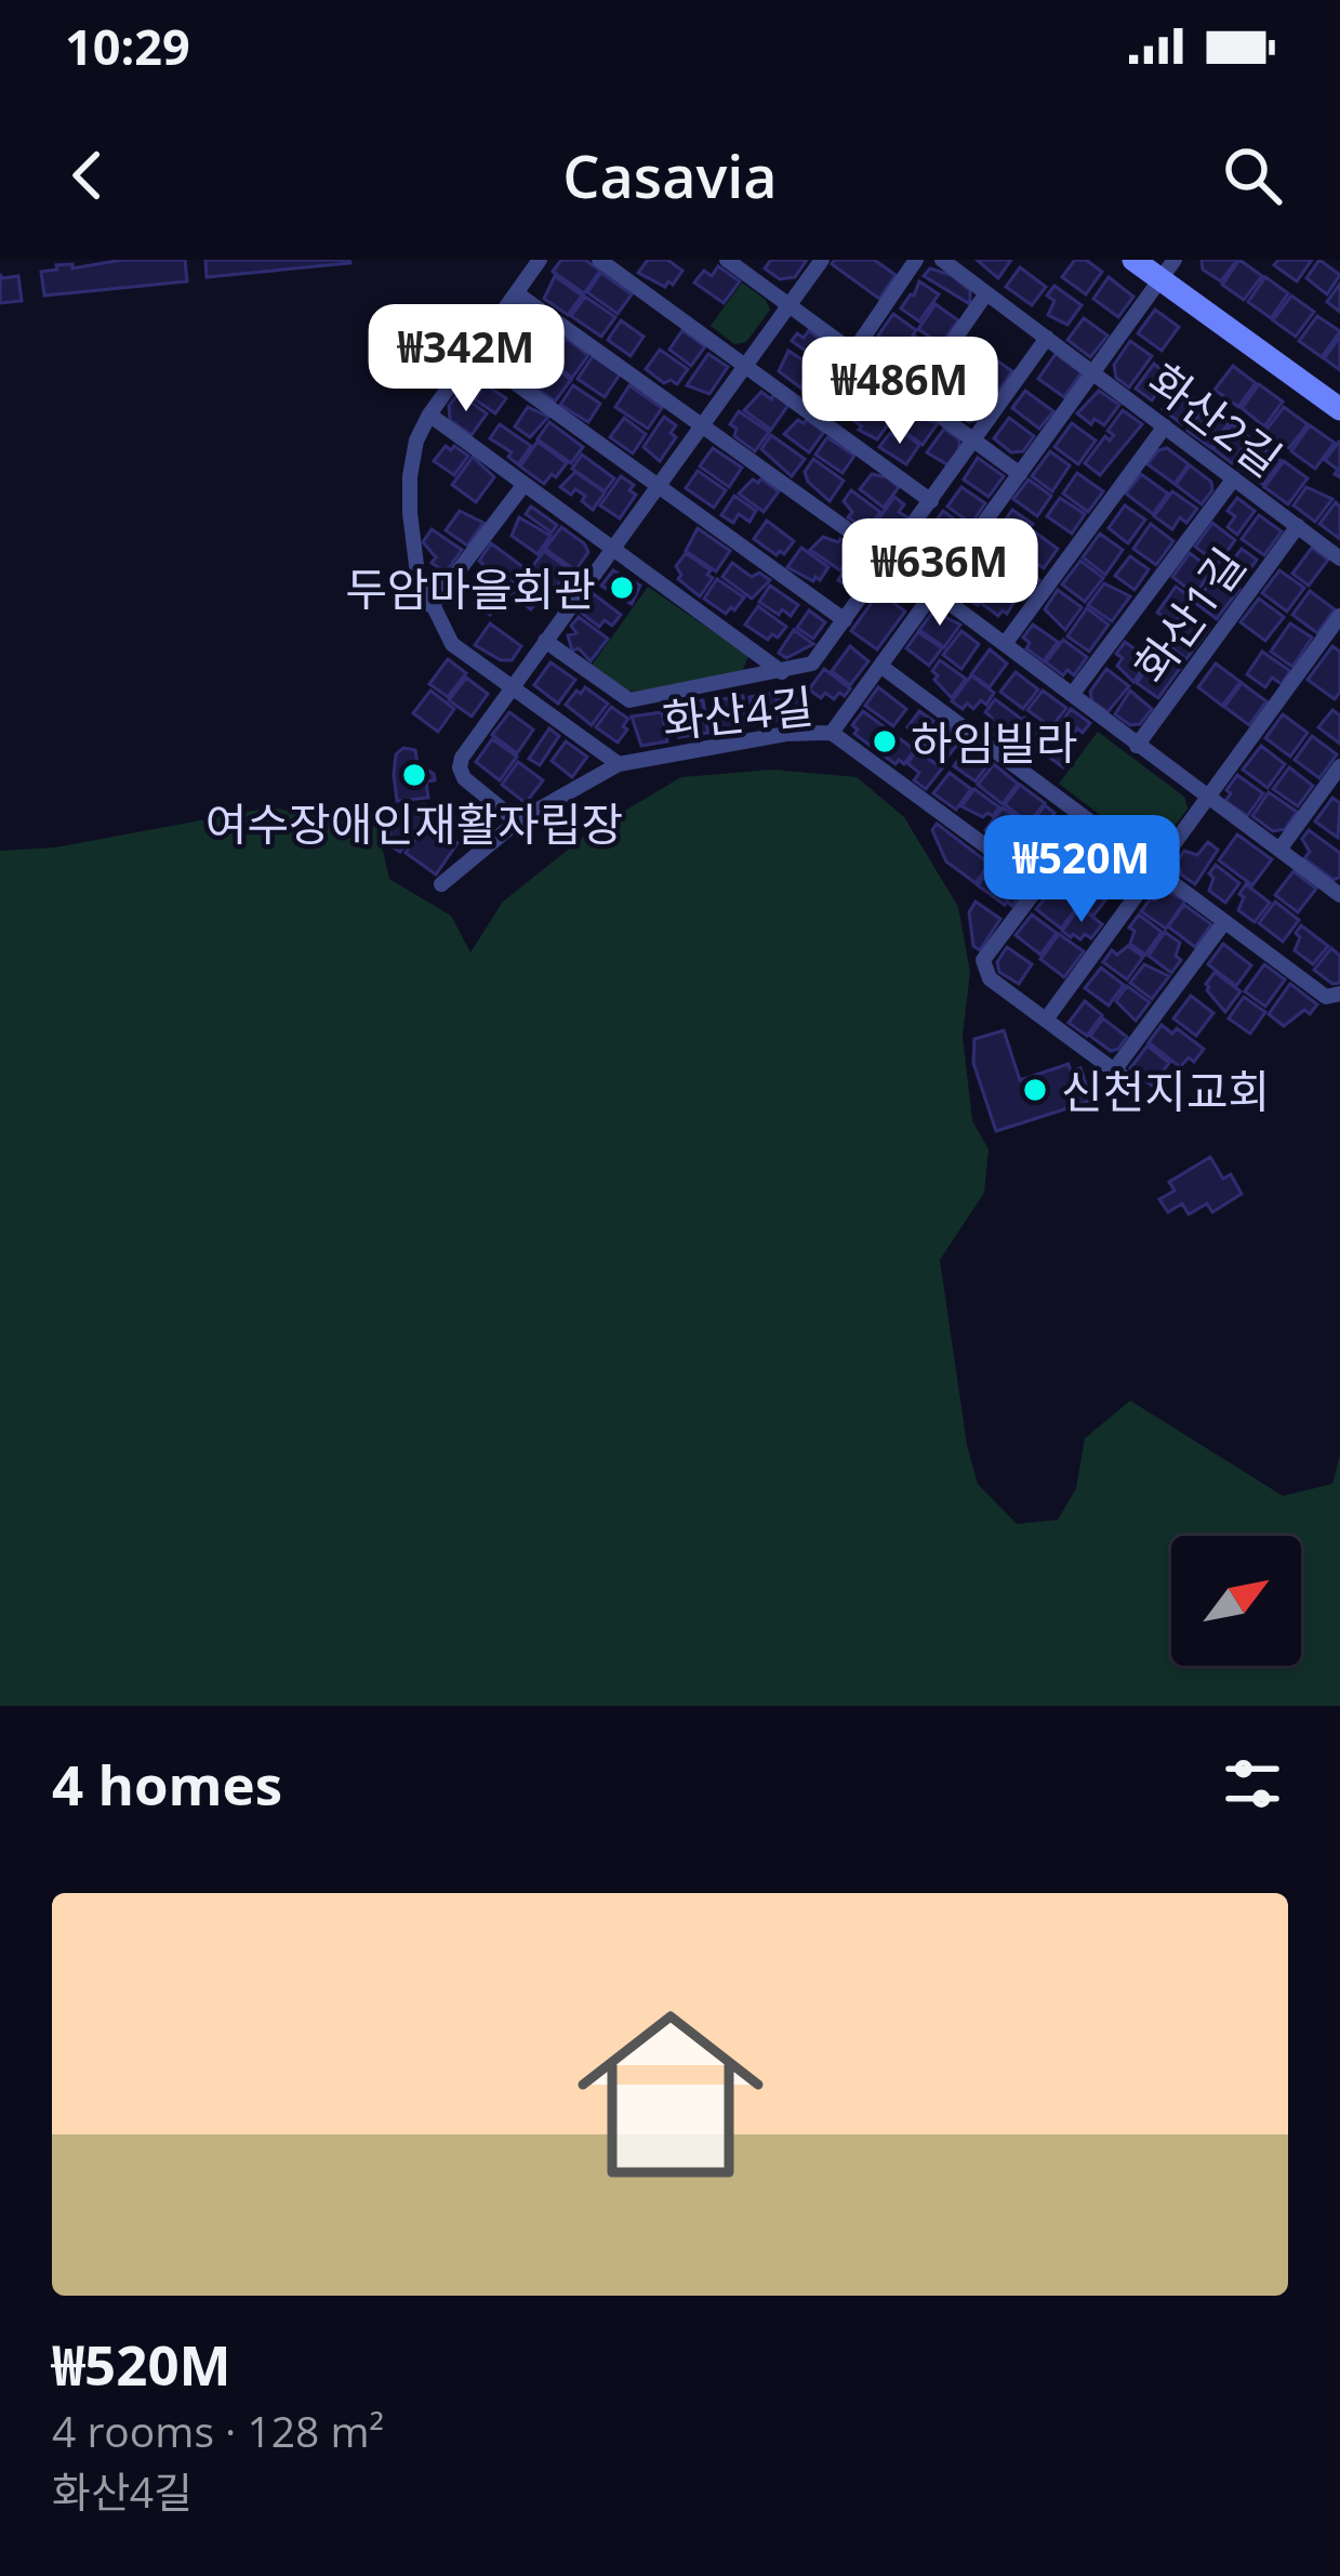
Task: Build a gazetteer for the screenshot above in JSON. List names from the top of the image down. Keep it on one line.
{"streets":{"street":["화산2길","화산1길","화산4길"]},"crossings":[["화산2길","화산1길"],["화산1길","화산4길"]],"places":["두암마을회관","하임빌라","여수장애인재활자립장","신천지교회"],"north":"top right","page":{"status":"10:29","header":"Casavia","price":["₩342M","₩486M","₩636M","₩520M"],"heading":"4 homes","list":[{"name":"₩520M","note":"4 rooms · 128 m² · 화산4길"}]}}
